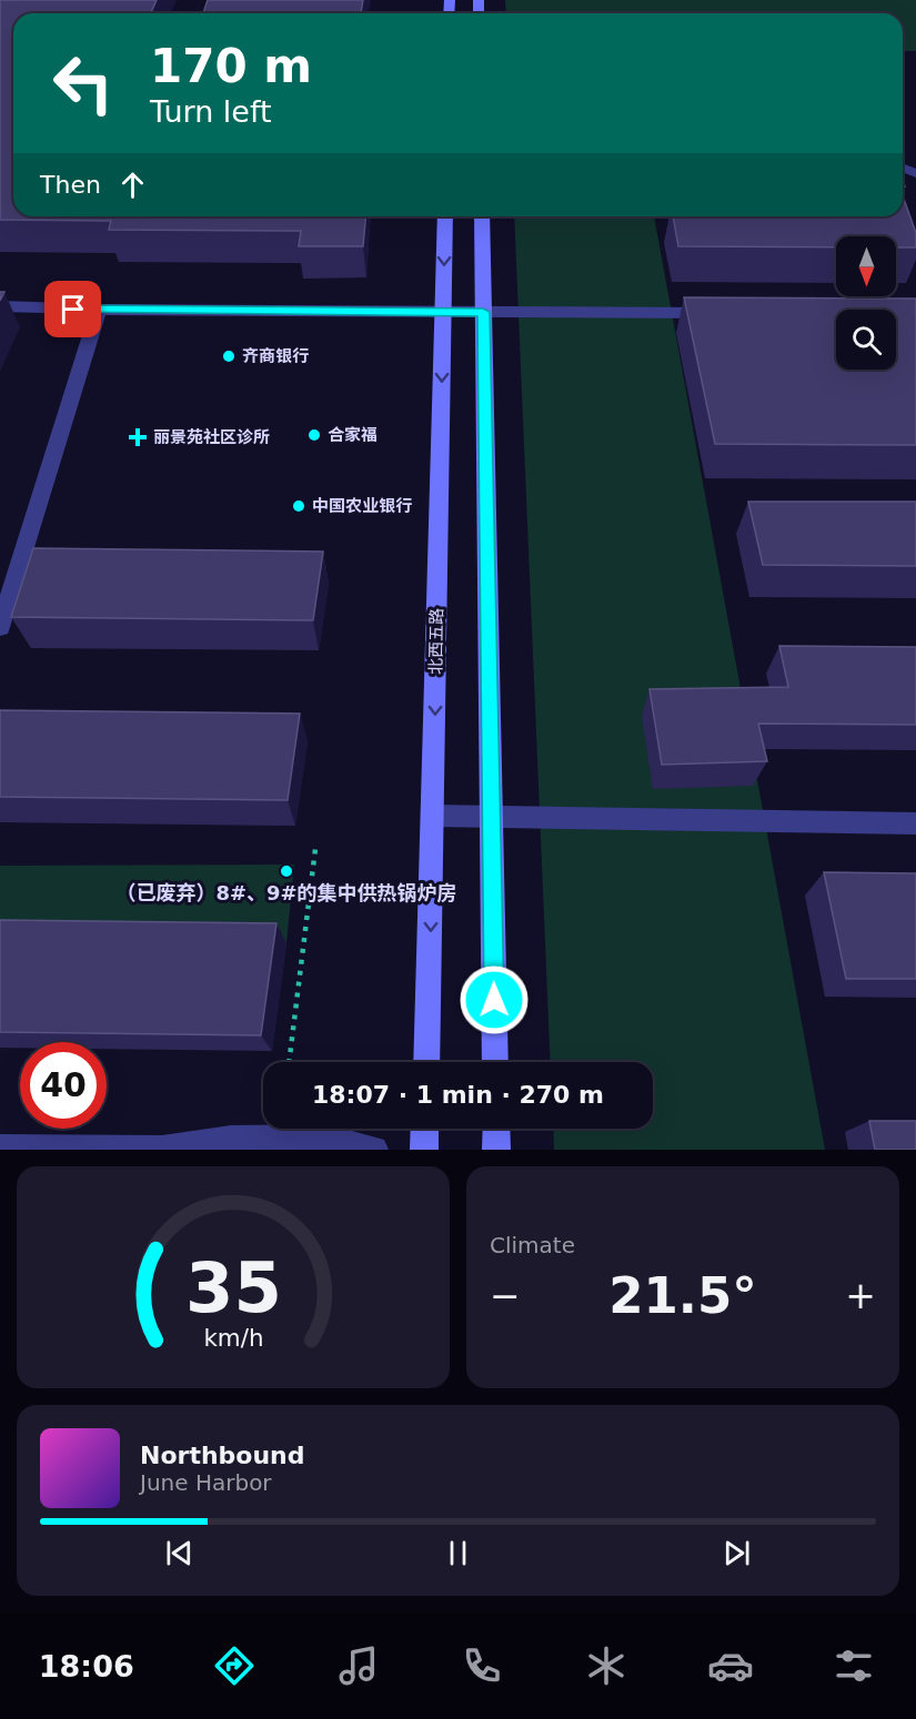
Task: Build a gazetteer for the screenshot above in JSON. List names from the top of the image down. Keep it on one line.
{"streets":{"street":["北西五路"]},"places":{"other":["齐商银行","合家福","中国农业银行","（已废弃）8#、9#的集中供热锅炉房"],"health":["丽景苑社区诊所"]},"north":"bottom","page":{"turn":["170 m","Turn left"],"then":"Then","limit":"40","trip":"18:07 · 1 min · 270 m","tile":"Climate","heat":["−","21.5°","+"],"song":["Northbound","June Harbor"],"tabs":"18:06","gauge":["35","km/h"]}}
